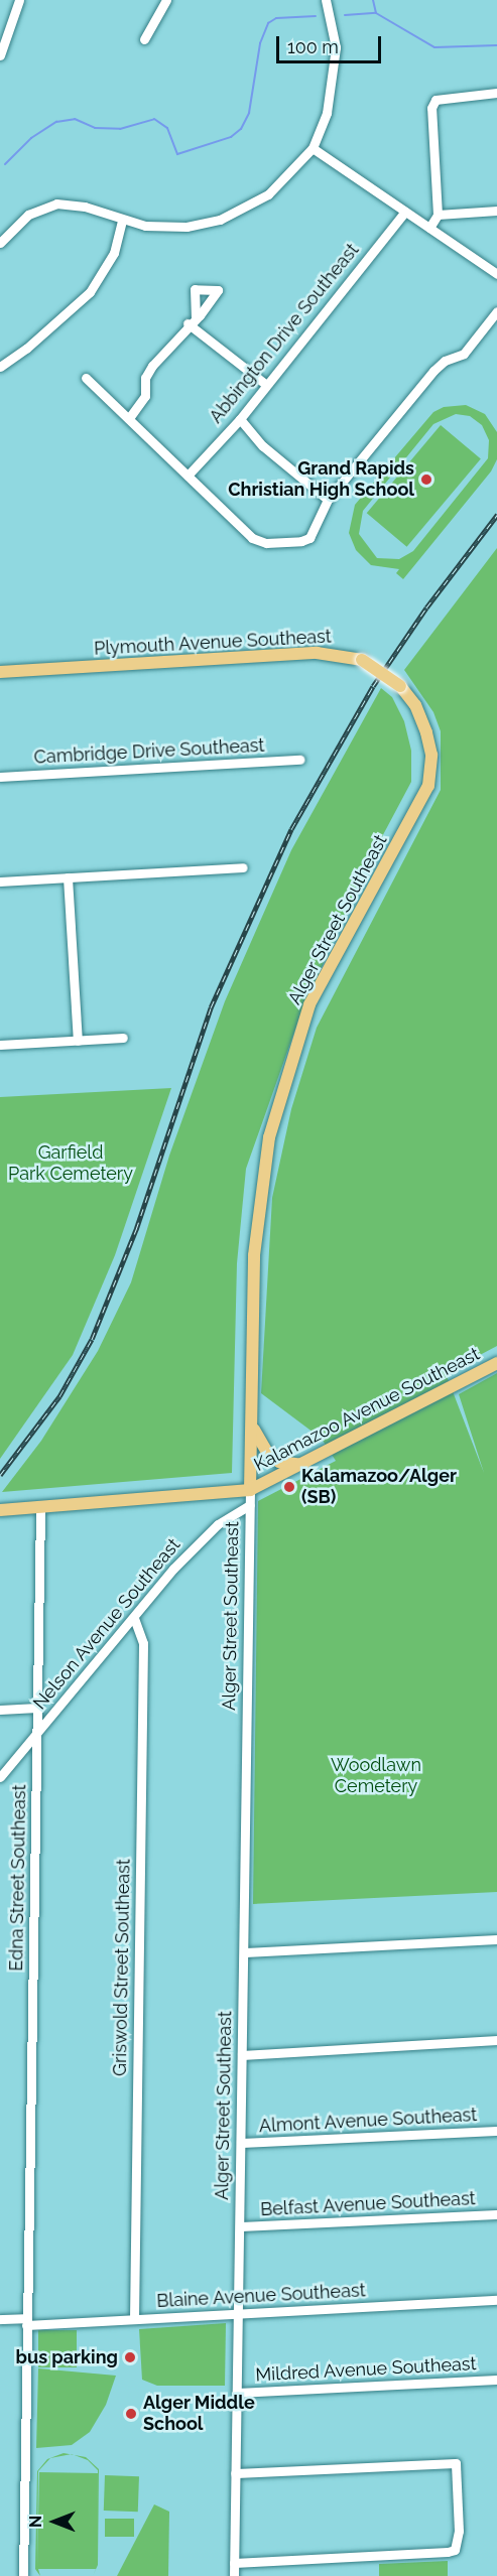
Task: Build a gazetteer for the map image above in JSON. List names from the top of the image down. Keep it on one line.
{"streets":{"main road":["Plymouth Avenue Southeast","Alger Street Southeast","Kalamazoo Avenue Southeast"],"street":["Abbington Drive Southeast","Cambridge Drive Southeast","Nelson Avenue Southeast","Edna Street Southeast","Griswold Street Southeast","Almont Avenue Southeast","Belfast Avenue Southeast","Blaine Avenue Southeast","Mildred Avenue Southeast"]},"crossings":[["Plymouth Avenue Southeast","Alger Street Southeast"],["Alger Street Southeast","Kalamazoo Avenue Southeast"],["Alger Street Southeast","Nelson Avenue Southeast"],["Alger Street Southeast","Almont Avenue Southeast"],["Alger Street Southeast","Belfast Avenue Southeast"],["Alger Street Southeast","Blaine Avenue Southeast"],["Alger Street Southeast","Mildred Avenue Southeast"],["Kalamazoo Avenue Southeast","Edna Street Southeast"],["Nelson Avenue Southeast","Edna Street Southeast"],["Nelson Avenue Southeast","Griswold Street Southeast"],["Edna Street Southeast","Blaine Avenue Southeast"],["Griswold Street Southeast","Blaine Avenue Southeast"]],"parks":["Garfield Park Cemetery","Woodlawn Cemetery"],"places":["Grand Rapids Christian High School","Kalamazoo/Alger (SB)","bus parking","Alger Middle School"],"scale_bar":"100 m","north":"left"}
